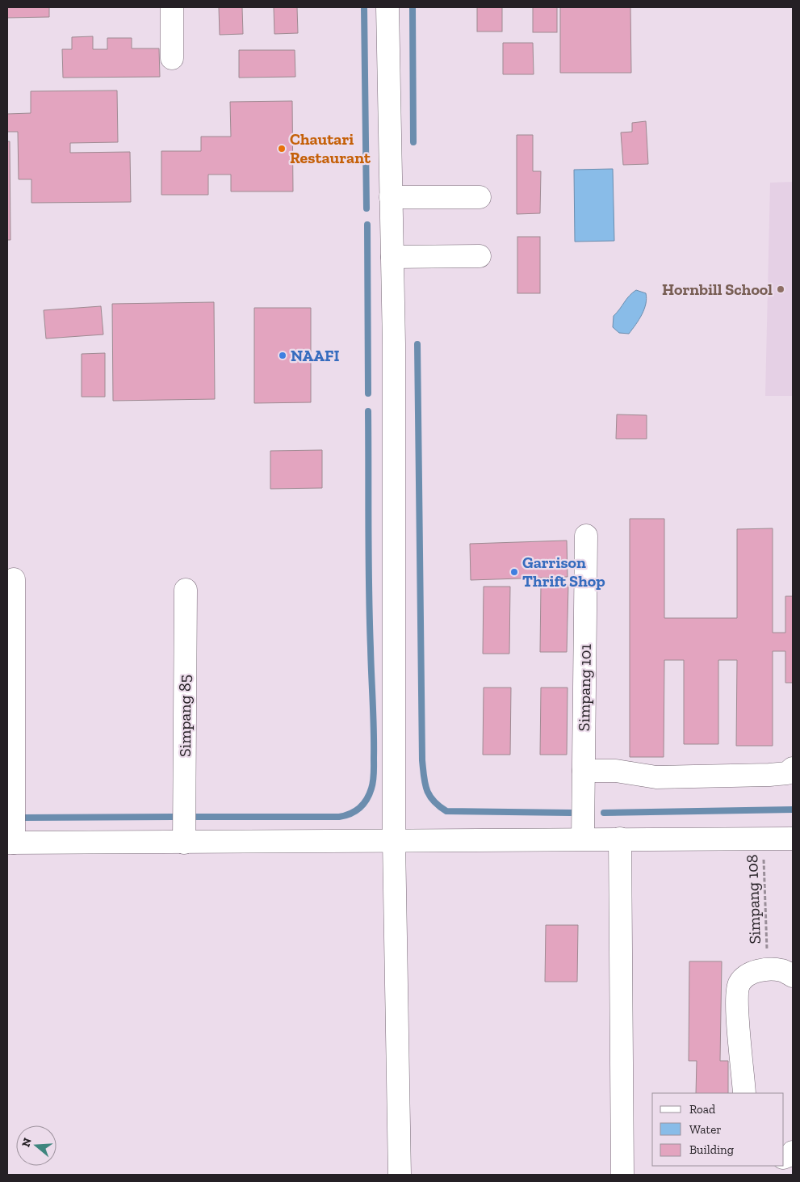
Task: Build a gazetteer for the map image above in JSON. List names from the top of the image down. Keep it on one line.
{"streets":{"street":["Simpang 101","Simpang 85"],"path":["Simpang 108"]},"places":["Chautari Restaurant","Hornbill School","NAAFI","Garrison Thrift Shop"],"legend":["Road","Water","Building"],"north":"left"}
